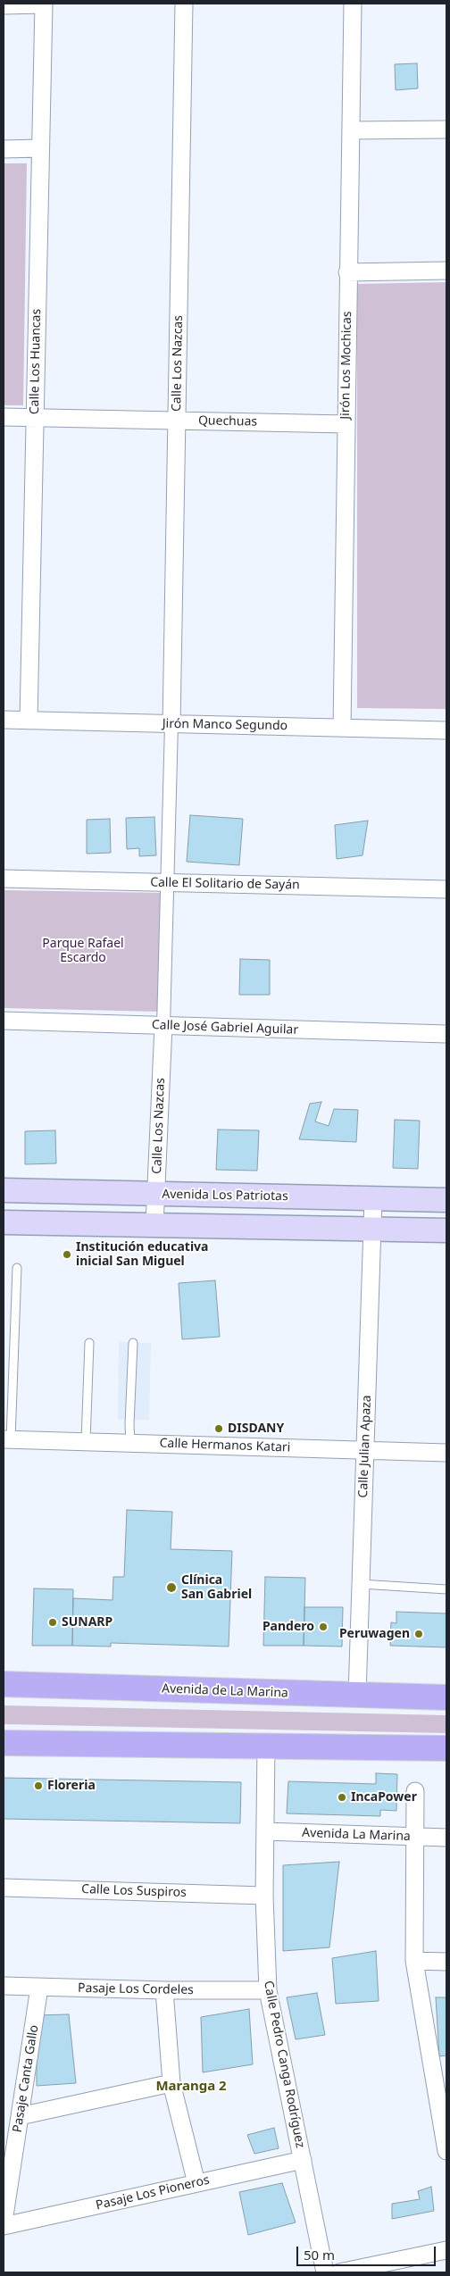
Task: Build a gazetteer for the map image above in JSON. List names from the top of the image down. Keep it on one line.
{"streets":{"main road":["Avenida Los Patriotas","Avenida de La Marina"],"street":["Calle Los Huancas","Calle Los Nazcas","Jirón Los Mochicas","Quechuas","Jirón Manco Segundo","Calle El Solitario de Sayán","Calle José Gabriel Aguilar","Calle Hermanos Katari","Calle Julian Apaza","Avenida La Marina","Calle Los Suspiros","Pasaje Los Cordeles","Calle Pedro Canga Rodríguez","Pasaje Canta Gallo","Pasaje Los Pioneros"]},"crossings":[["Calle Los Huancas","Quechuas"],["Calle Los Huancas","Jirón Manco Segundo"],["Calle Los Nazcas","Quechuas"],["Calle Los Nazcas","Jirón Manco Segundo"],["Calle Los Nazcas","Calle José Gabriel Aguilar"],["Calle Los Nazcas","Avenida Los Patriotas"],["Jirón Los Mochicas","Quechuas"],["Jirón Los Mochicas","Jirón Manco Segundo"],["Avenida Los Patriotas","Calle Julian Apaza"],["Calle Hermanos Katari","Calle Julian Apaza"],["Calle Julian Apaza","Avenida de La Marina"],["Avenida La Marina","Calle Pedro Canga Rodríguez"],["Calle Los Suspiros","Calle Pedro Canga Rodríguez"],["Pasaje Los Cordeles","Calle Pedro Canga Rodríguez"],["Pasaje Los Cordeles","Pasaje Canta Gallo"],["Calle Pedro Canga Rodríguez","Pasaje Los Pioneros"]],"districts":["Maranga 2"],"parks":["Parque Rafael Escardo"],"places":["Institución educativa inicial San Miguel","DISDANY","Clínica San Gabriel","SUNARP","Pandero","Peruwagen","Floreria","IncaPower"],"scale_bar":"50 m"}
